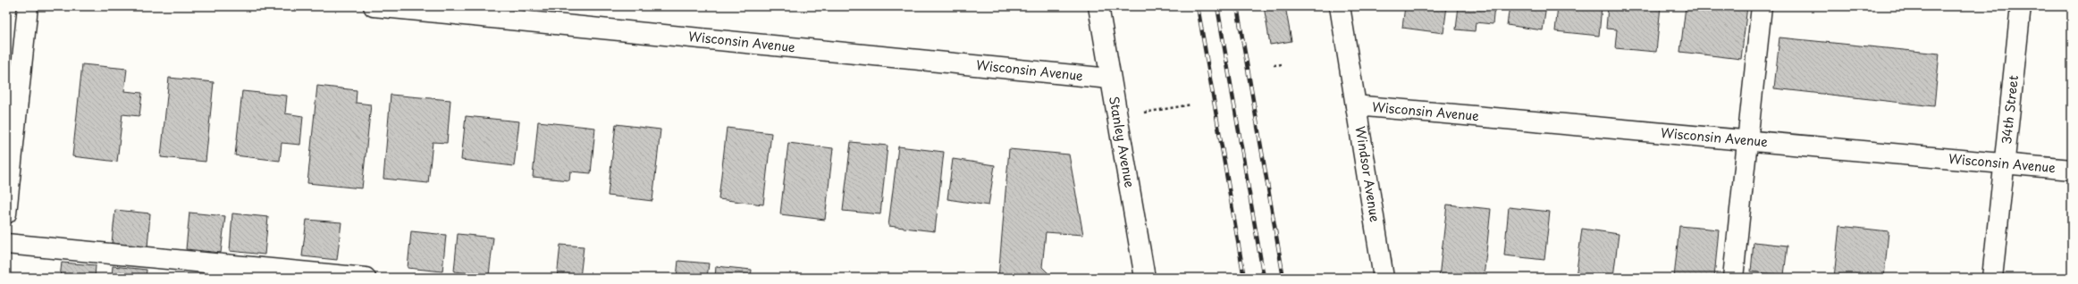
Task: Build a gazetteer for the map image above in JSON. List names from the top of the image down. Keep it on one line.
{"streets":{"street":["Wisconsin Avenue","34th Street","Stanley Avenue","Windsor Avenue"]},"crossings":[["Wisconsin Avenue","34th Street"],["Wisconsin Avenue","Stanley Avenue"],["Wisconsin Avenue","Windsor Avenue"]]}
